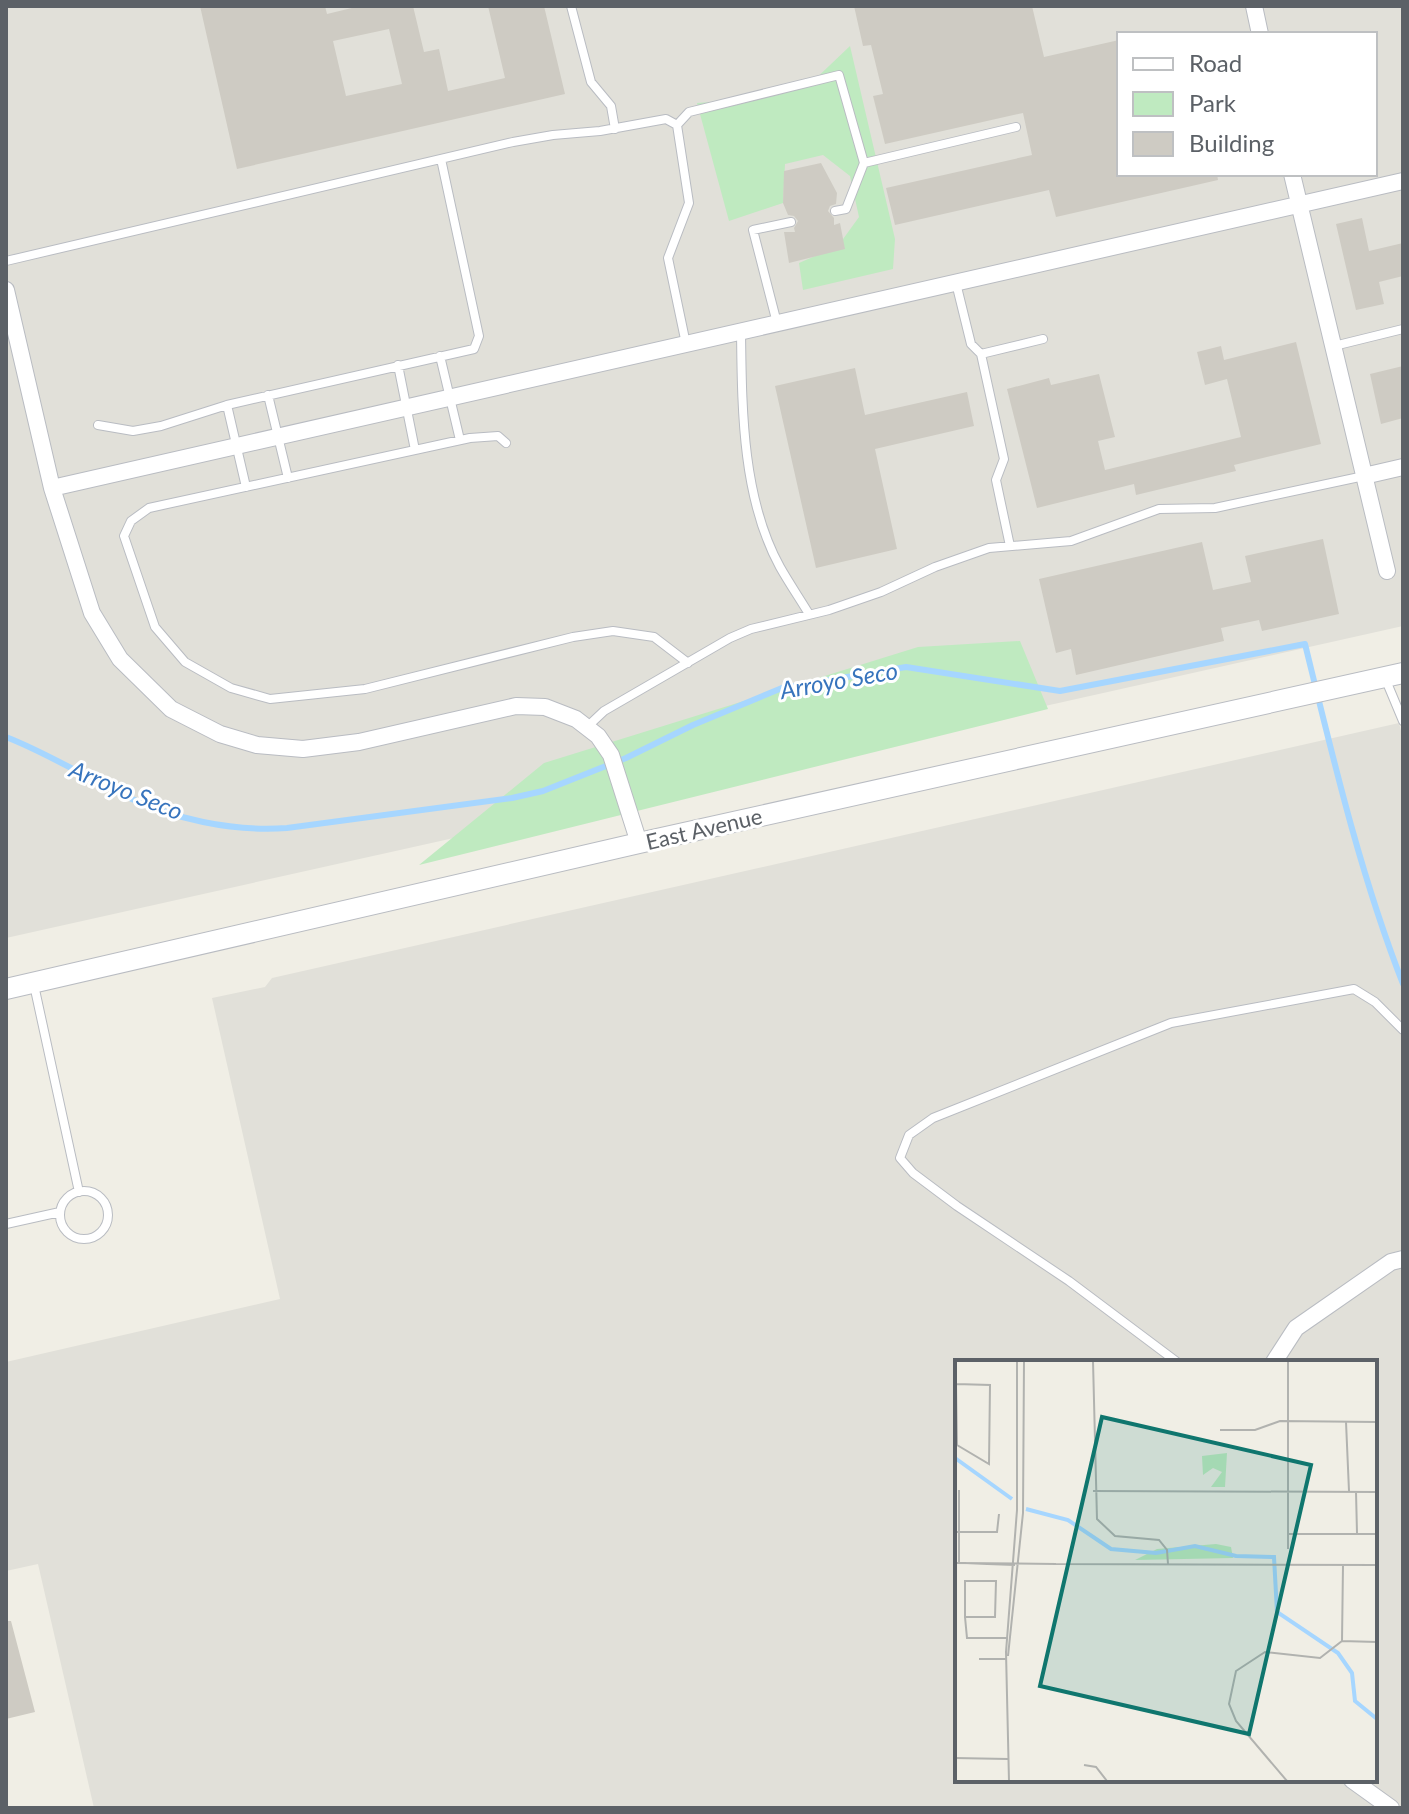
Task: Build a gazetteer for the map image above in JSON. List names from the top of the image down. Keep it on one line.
{"streets":{"street":["East Avenue"]},"water":["Arroyo Seco"],"legend":["Road","Park","Building"]}
